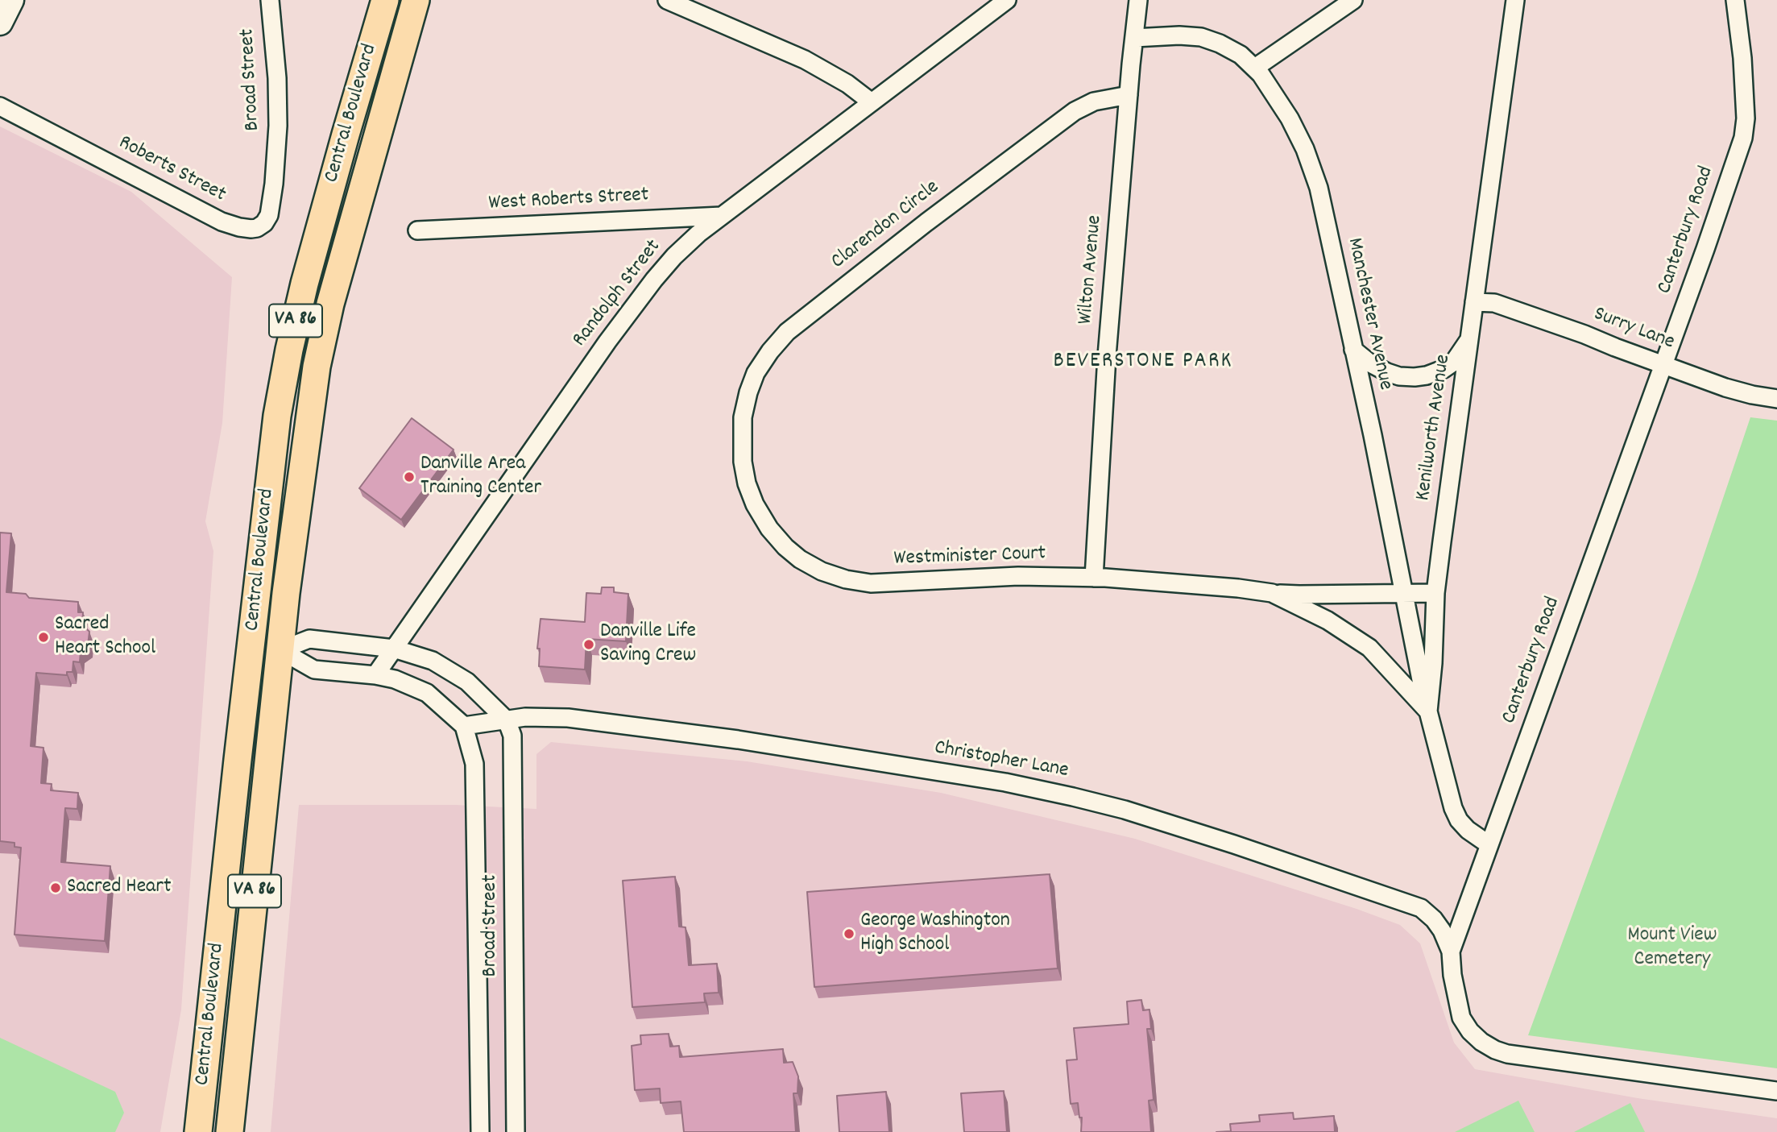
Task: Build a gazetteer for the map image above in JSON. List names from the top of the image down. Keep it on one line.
{"streets":{"main road":["Central Boulevard","VA 86"],"street":["Broad Street","Roberts Street","West Roberts Street","Clarendon Circle","Canterbury Road","Wilton Avenue","Randolph Street","Manchester Avenue","Surry Lane","Kenilworth Avenue","Westminister Court","Christopher Lane"]},"crossings":[["Broad Street","Roberts Street"],["Broad Street","Christopher Lane"],["West Roberts Street","Randolph Street"],["Clarendon Circle","Wilton Avenue"],["Clarendon Circle","Westminister Court"],["Canterbury Road","Surry Lane"],["Canterbury Road","Kenilworth Avenue"],["Canterbury Road","Christopher Lane"],["Wilton Avenue","Manchester Avenue"],["Wilton Avenue","Westminister Court"],["Manchester Avenue","Kenilworth Avenue"],["Manchester Avenue","Westminister Court"],["Surry Lane","Kenilworth Avenue"],["Kenilworth Avenue","Westminister Court"]],"districts":["BEVERSTONE PARK"],"parks":["Mount View Cemetery"],"places":["Danville Area Training Center","Sacred Heart School","Danville Life Saving Crew","Sacred Heart","George Washington High School"]}
